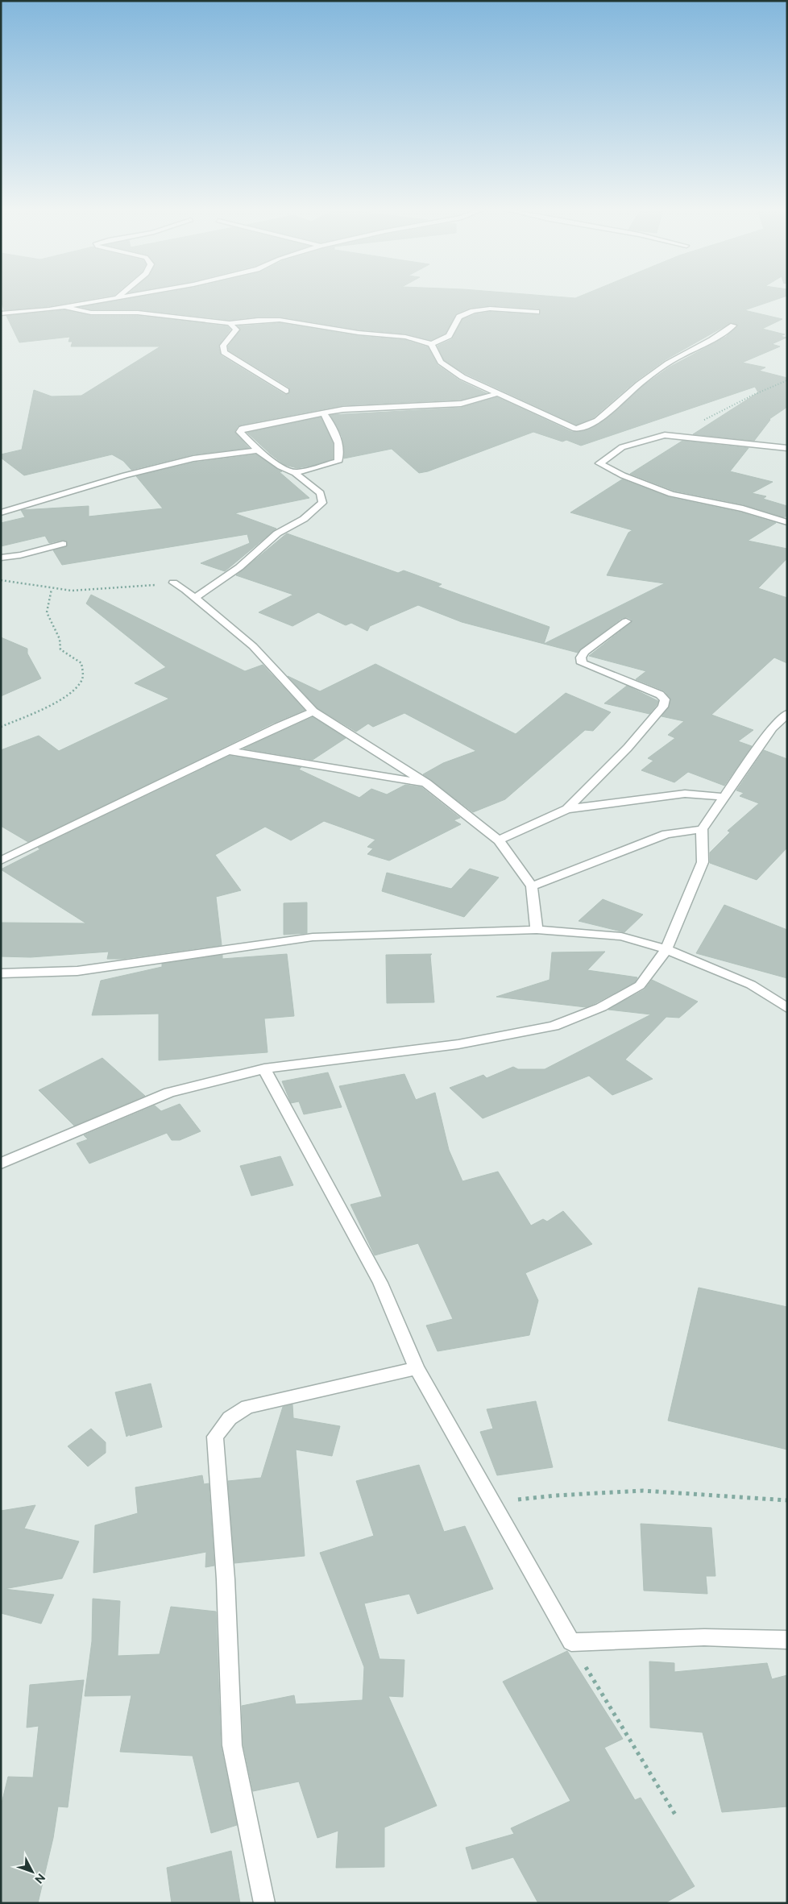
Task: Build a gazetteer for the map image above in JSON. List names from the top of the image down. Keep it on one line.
{"north":"bottom right"}
